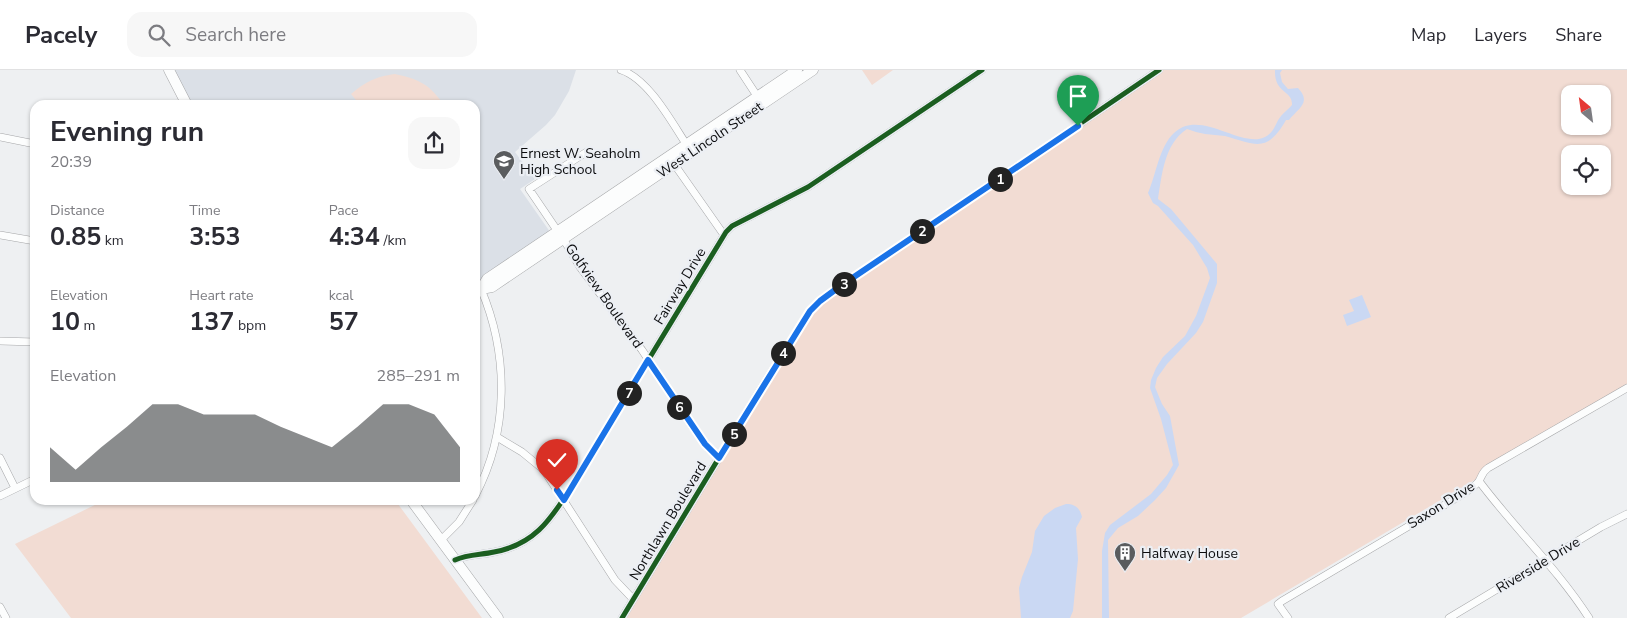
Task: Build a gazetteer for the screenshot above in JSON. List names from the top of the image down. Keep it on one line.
{"streets":{"street":["West Lincoln Street","Fairway Drive","Golfview Boulevard","Saxon Drive","Northlawn Boulevard","Riverside Drive"]},"crossings":[["West Lincoln Street","Golfview Boulevard"],["Fairway Drive","Golfview Boulevard"],["Golfview Boulevard","Northlawn Boulevard"]],"places":{"school or university":["Ernest W. Seaholm High School"],"building":["Halfway House"]},"north":"top left","page":{"header":"Pacely","search":"Search here","nav":["Map","Layers","Share"],"heading":["Evening run","20:39"],"pins":["1","2","3","4","7","6","5"],"stats":[["Distance","0.85 km"],["Time","3:53"],["Pace","4:34 /km"],["Elevation","10 m"],["Heart rate","137 bpm"],["kcal","57"]],"chart":["Elevation","285–291 m"]}}
